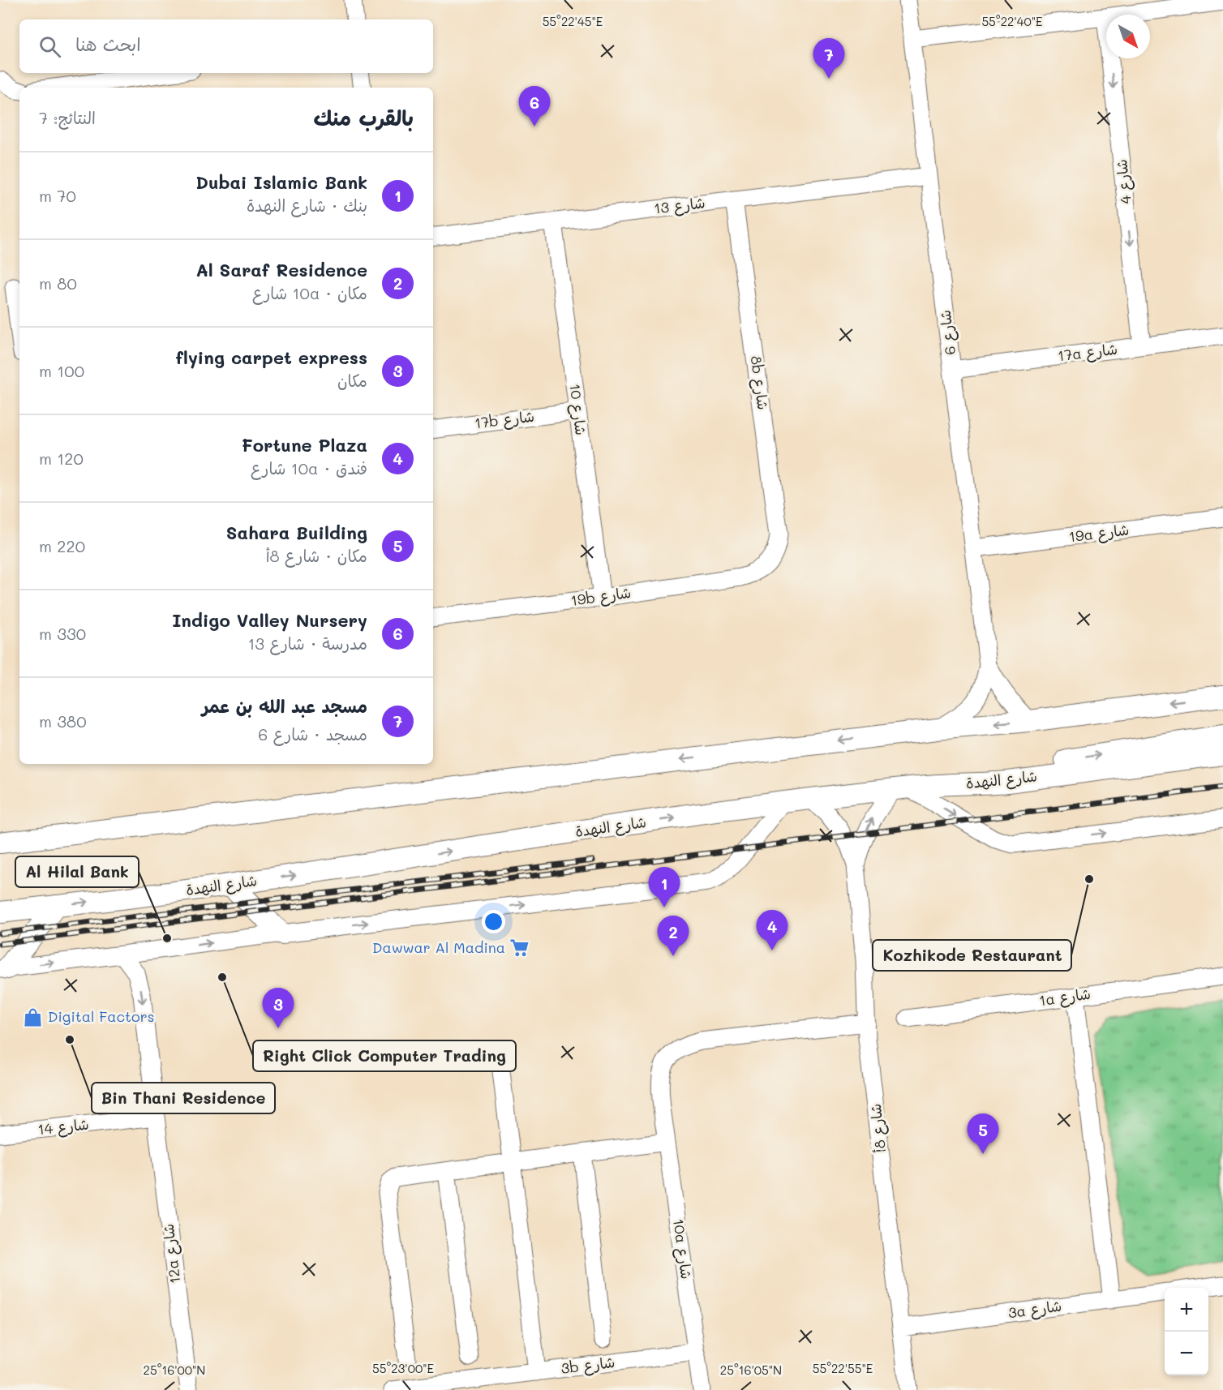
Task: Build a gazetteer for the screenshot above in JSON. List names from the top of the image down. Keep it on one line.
{"streets":{"main road":["شارع النهدة"],"street":["شارع 4","شارع 13","شارع 6","17a شارع","8b شارع","شارع 10","17b شارع","19a شارع","19b شارع","1a شارع","شارع 14","شارع 8أ","10a شارع","12a شارع","3a شارع","3b شارع"]},"crossings":[["شارع 4","17a شارع"],["شارع 13","شارع 6"],["شارع 13","8b شارع"],["شارع 13","شارع 10"],["شارع 6","17a شارع"],["شارع 6","19a شارع"],["8b شارع","19b شارع"],["شارع 10","17b شارع"],["شارع 10","19b شارع"],["شارع النهدة","شارع 8أ"],["شارع 14","12a شارع"],["شارع 8أ","10a شارع"],["شارع 8أ","3a شارع"],["10a شارع","3b شارع"]],"one_way":["شارع 4","12a شارع"],"places":{"other":["Kozhikode Restaurant","Al Hilal Bank","Right Click Computer Trading","Bin Thani Residence"],"supermarket":["Dawwar Al Madina"],"shop":["Digital Factors"]},"north":"bottom right","page":{"search":"ابحث هنا","pins":["7","6","1","4","2","3","5"],"heading":["بالقرب منك","النتائج: 7"],"list":[{"mark":"1","name":"Dubai Islamic Bank","note":"بنك · شارع النهدة","value":"70 m"},{"mark":"2","name":"Al Saraf Residence","note":"مكان · 10a شارع","value":"80 m"},{"mark":"3","name":"flying carpet express","note":"مكان","value":"100 m"},{"mark":"4","name":"Fortune Plaza","note":"فندق · 10a شارع","value":"120 m"},{"mark":"5","name":"Sahara Building","note":"مكان · شارع 8أ","value":"220 m"},{"mark":"6","name":"Indigo Valley Nursery","note":"مدرسة · شارع 13","value":"330 m"},{"mark":"7","name":"مسجد عبد الله بن عمر","note":"مسجد · شارع 6","value":"380 m"}],"map_buttons":["+","−"]},"coordinates":["55°22'45\"E","55°22'40\"E","55°23'00\"E","55°22'55\"E","25°16'00\"N","25°16'05\"N"]}
